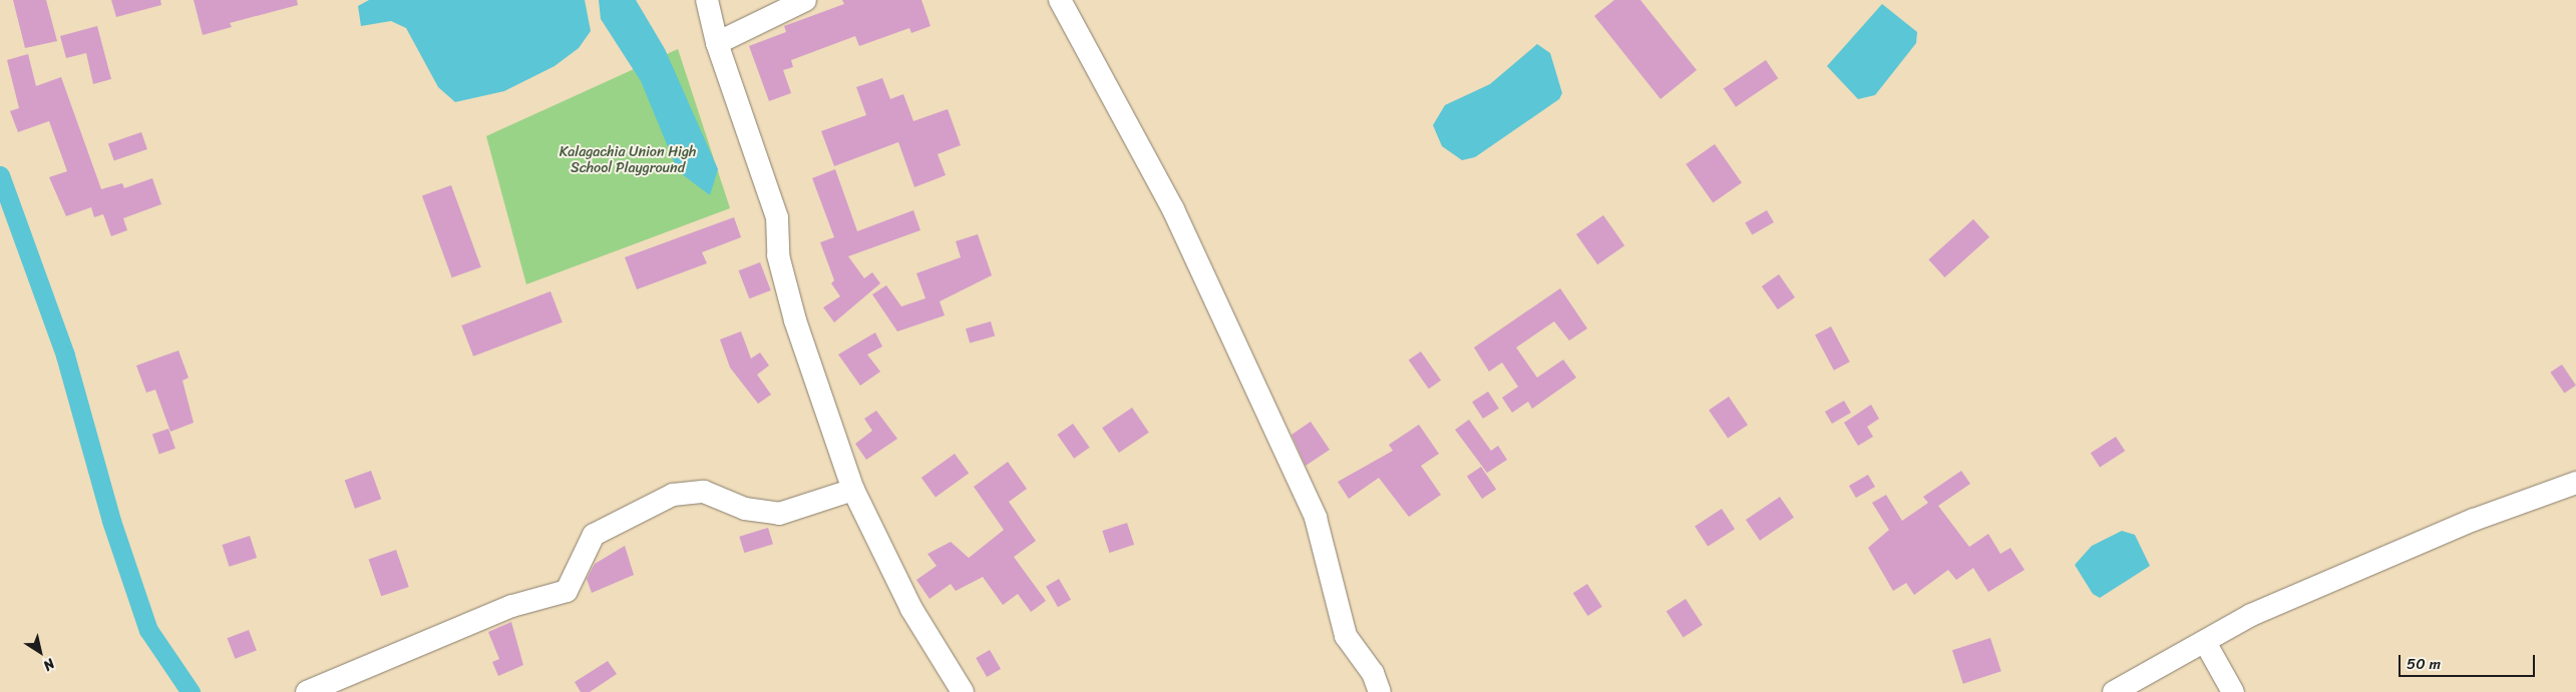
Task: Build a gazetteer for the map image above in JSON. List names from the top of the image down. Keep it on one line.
{"parks":["Kalagachia Union High School Playground"],"scale_bar":"50 m","north":"bottom right"}
